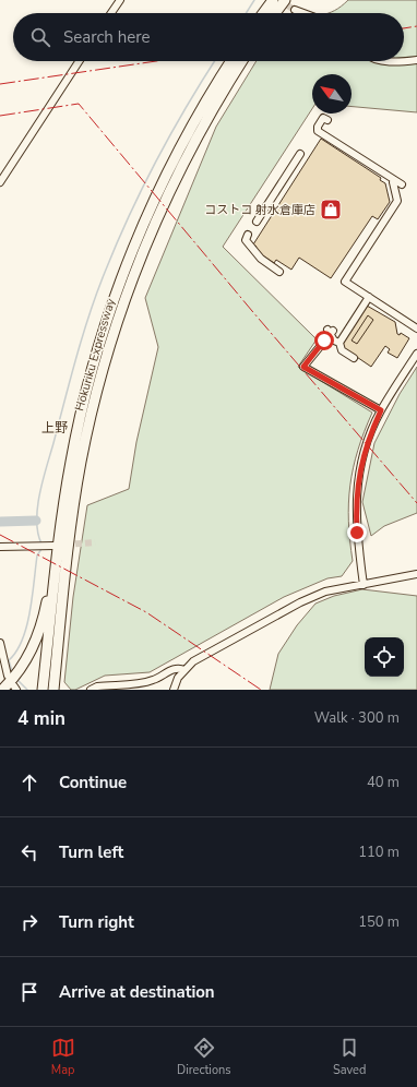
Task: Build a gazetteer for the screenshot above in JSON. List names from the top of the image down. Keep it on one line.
{"streets":{"highway":["Hokuriku Expressway"]},"districts":["上野"],"places":{"shop":["コストコ 射水倉庫店"]},"north":"top left","page":{"search":"Search here","heading":["4 min","Walk · 300 m"],"list":[["Continue","40 m"],["Turn left","110 m"],["Turn right","150 m"],"Arrive at destination"],"nav":["Map","Directions","Saved"]}}
